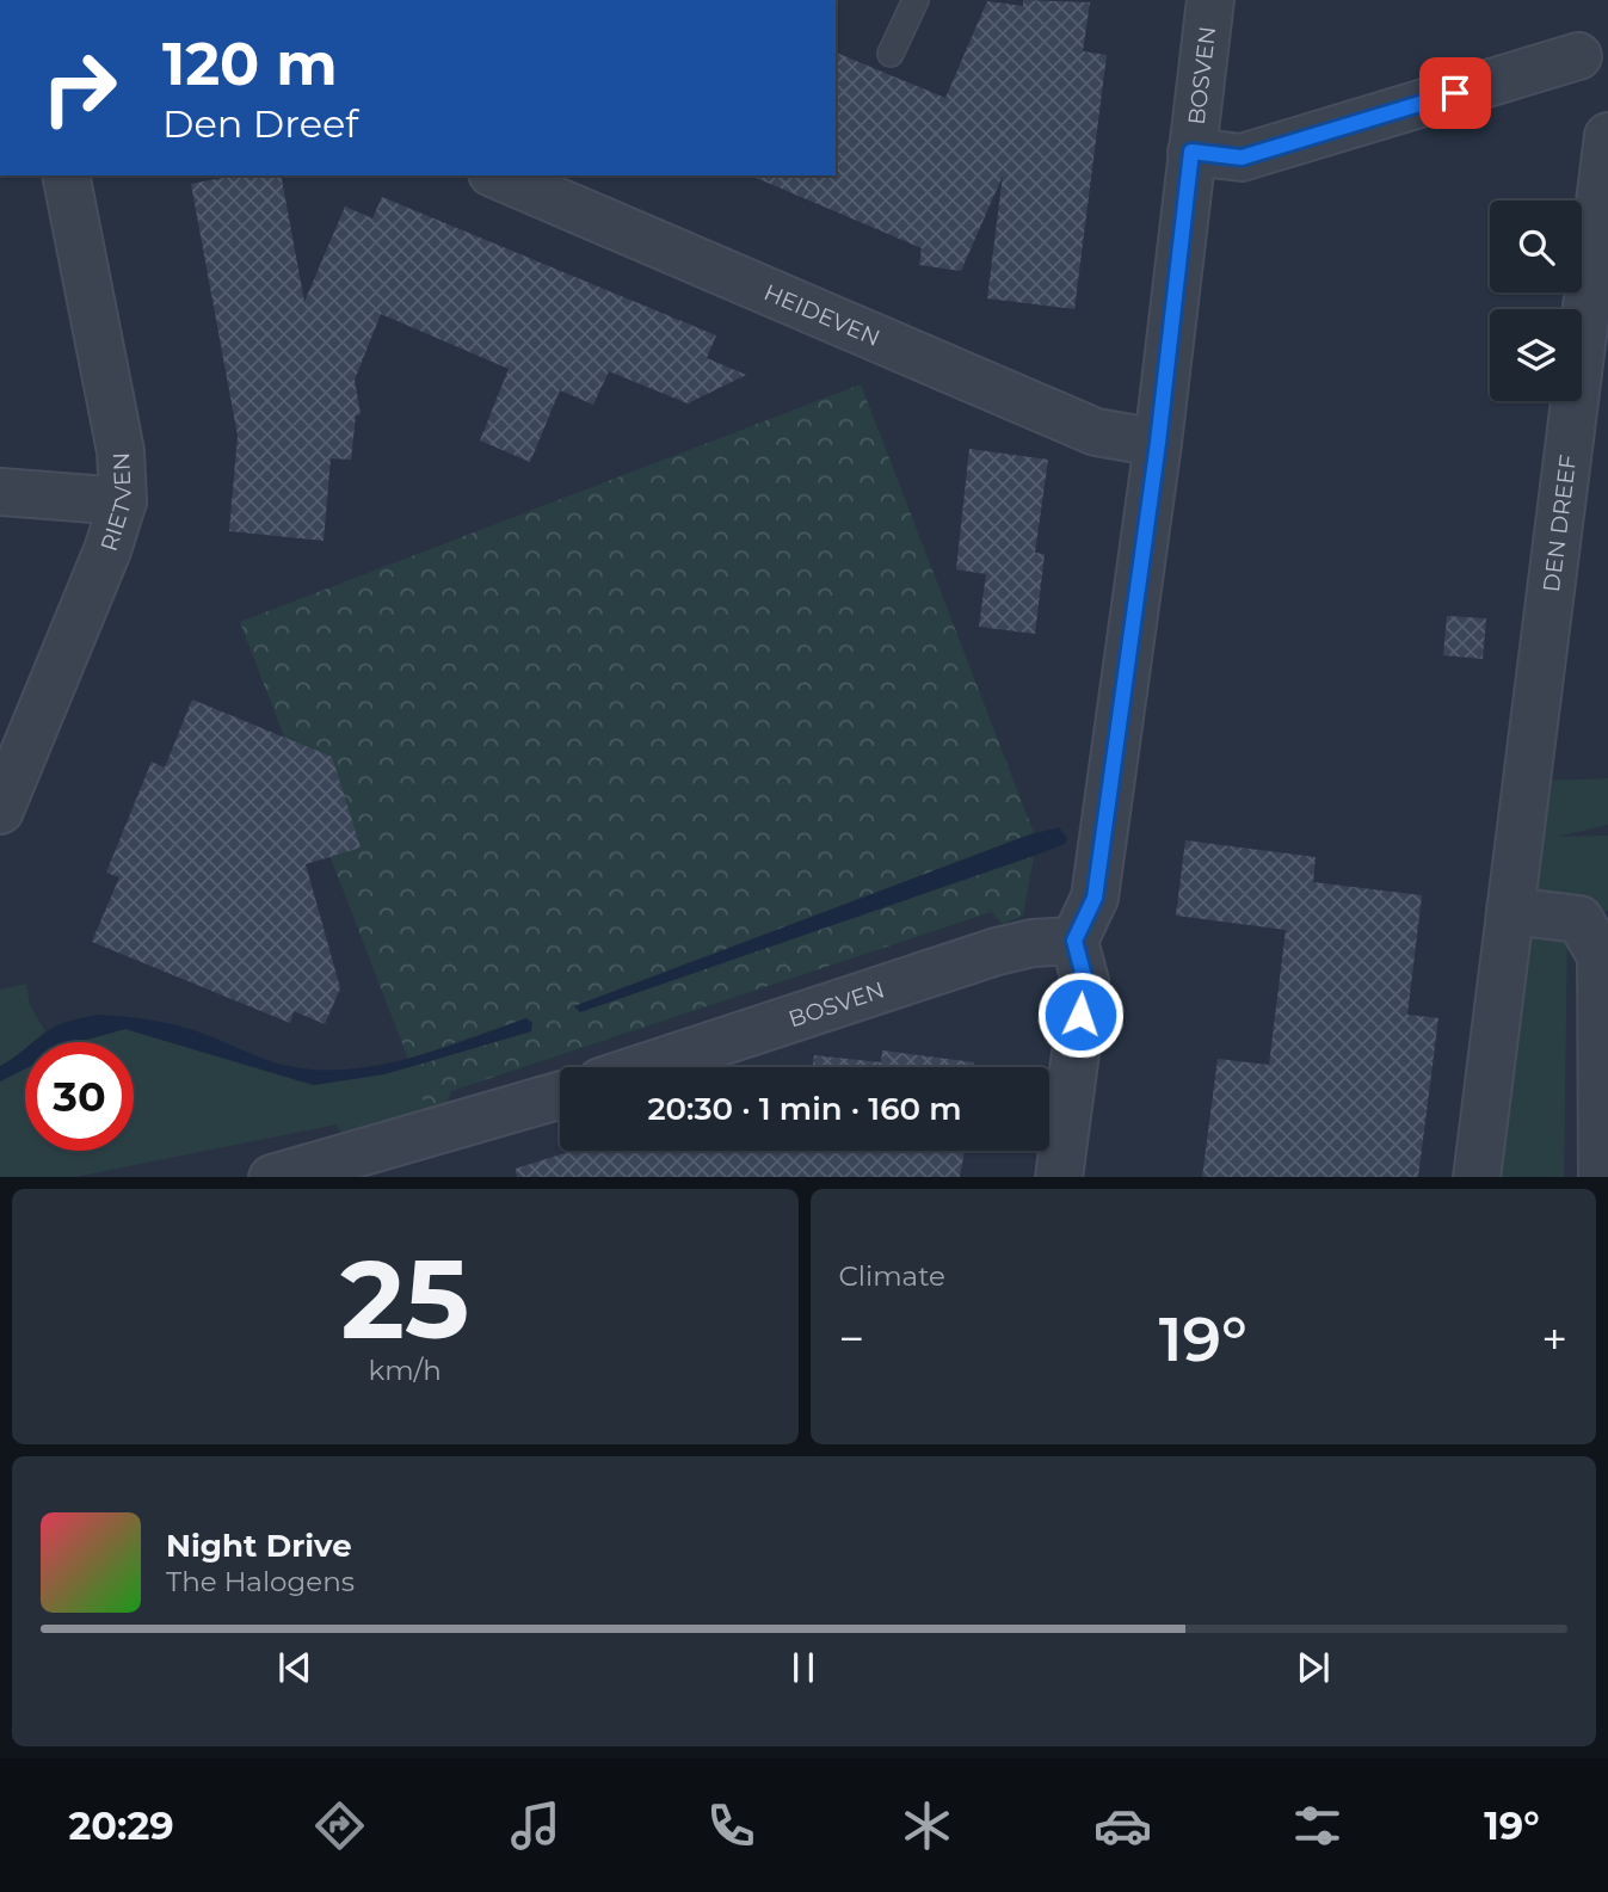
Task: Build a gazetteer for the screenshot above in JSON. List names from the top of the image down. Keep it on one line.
{"streets":{"street":["BOSVEN","HEIDEVEN","RIETVEN","DEN DREEF"]},"crossings":[["BOSVEN","HEIDEVEN"]],"page":{"turn":["120 m","Den Dreef"],"limit":"30","trip":"20:30 · 1 min · 160 m","tile":[["25","km/h"],"Climate"],"heat":["−","19°","+"],"song":["Night Drive","The Halogens"],"tabs":["20:29","19°"]}}
